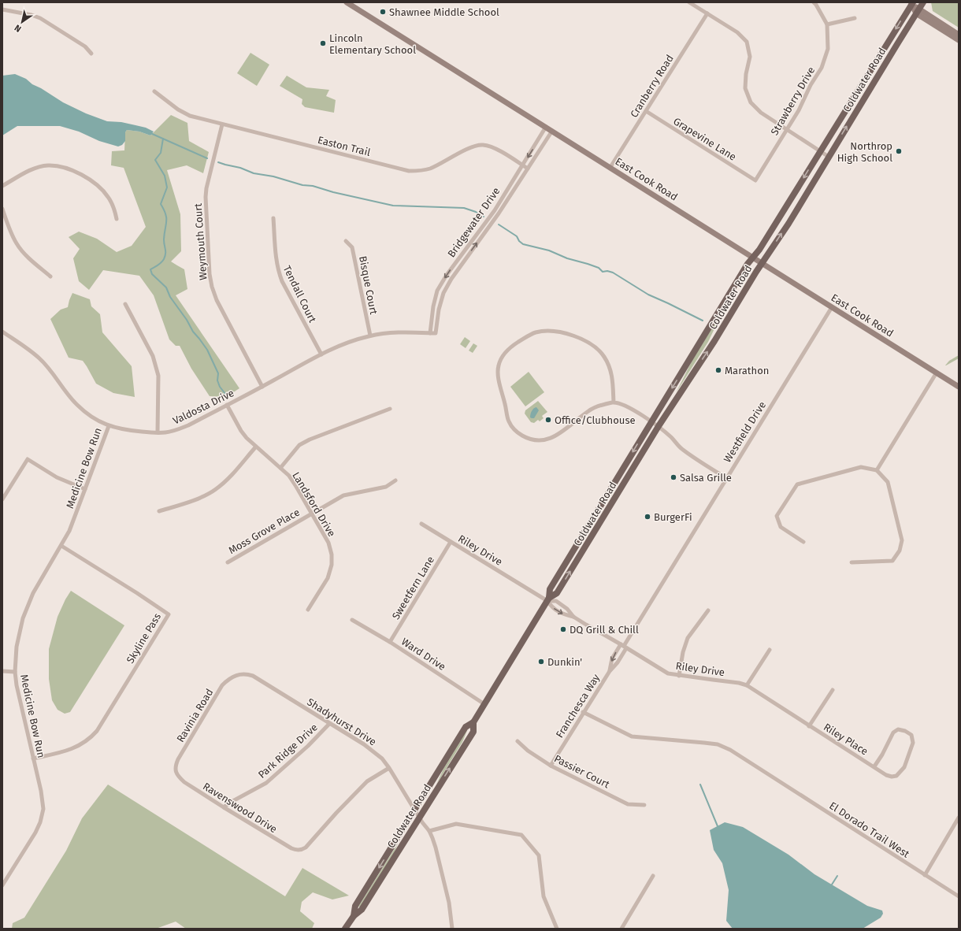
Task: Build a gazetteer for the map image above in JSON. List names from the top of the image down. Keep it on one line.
{"streets":{"main road":["Coldwater Road","East Cook Road"],"street":["Cranberry Road","Strawberry Drive","Grapevine Lane","Easton Trail","Bridgewater Drive","Weymouth Court","Bisque Court","Tendall Court","Valdosta Drive","Westfield Drive","Medicine Bow Run","Landsford Drive","Moss Grove Place","Riley Drive","Sweetfern Lane","Skyline Pass","Ward Drive","Franchesca Way","Ravinia Road","Shadyhurst Drive","Riley Place","Park Ridge Drive","Passier Court","Ravenswood Drive","El Dorado Trail West"]},"crossings":[["Coldwater Road","East Cook Road"],["Coldwater Road","Riley Drive"],["Coldwater Road","Ward Drive"],["Coldwater Road","Shadyhurst Drive"],["Cranberry Road","Grapevine Lane"],["Cranberry Road","East Cook Road"],["Strawberry Drive","Grapevine Lane"],["Easton Trail","Bridgewater Drive"],["Easton Trail","Weymouth Court"],["East Cook Road","Bridgewater Drive"],["East Cook Road","Westfield Drive"],["Bridgewater Drive","Valdosta Drive"],["Weymouth Court","Valdosta Drive"],["Bisque Court","Valdosta Drive"],["Tendall Court","Valdosta Drive"],["Valdosta Drive","Medicine Bow Run"],["Valdosta Drive","Landsford Drive"],["Westfield Drive","Riley Drive"],["Westfield Drive","Franchesca Way"],["Medicine Bow Run","Skyline Pass"],["Landsford Drive","Moss Grove Place"],["Riley Drive","Sweetfern Lane"],["Riley Drive","Franchesca Way"],["Riley Drive","Riley Place"],["Sweetfern Lane","Ward Drive"],["Franchesca Way","Passier Court"],["Franchesca Way","El Dorado Trail West"],["Ravinia Road","Shadyhurst Drive"],["Ravinia Road","Ravenswood Drive"],["Shadyhurst Drive","Park Ridge Drive"],["Shadyhurst Drive","Ravenswood Drive"],["Park Ridge Drive","Ravenswood Drive"]],"places":["Shawnee Middle School","Lincoln Elementary School","Northrop High School","Marathon","Office/Clubhouse","Salsa Grille","BurgerFi","DQ Grill & Chill","Dunkin'"],"north":"bottom left"}
